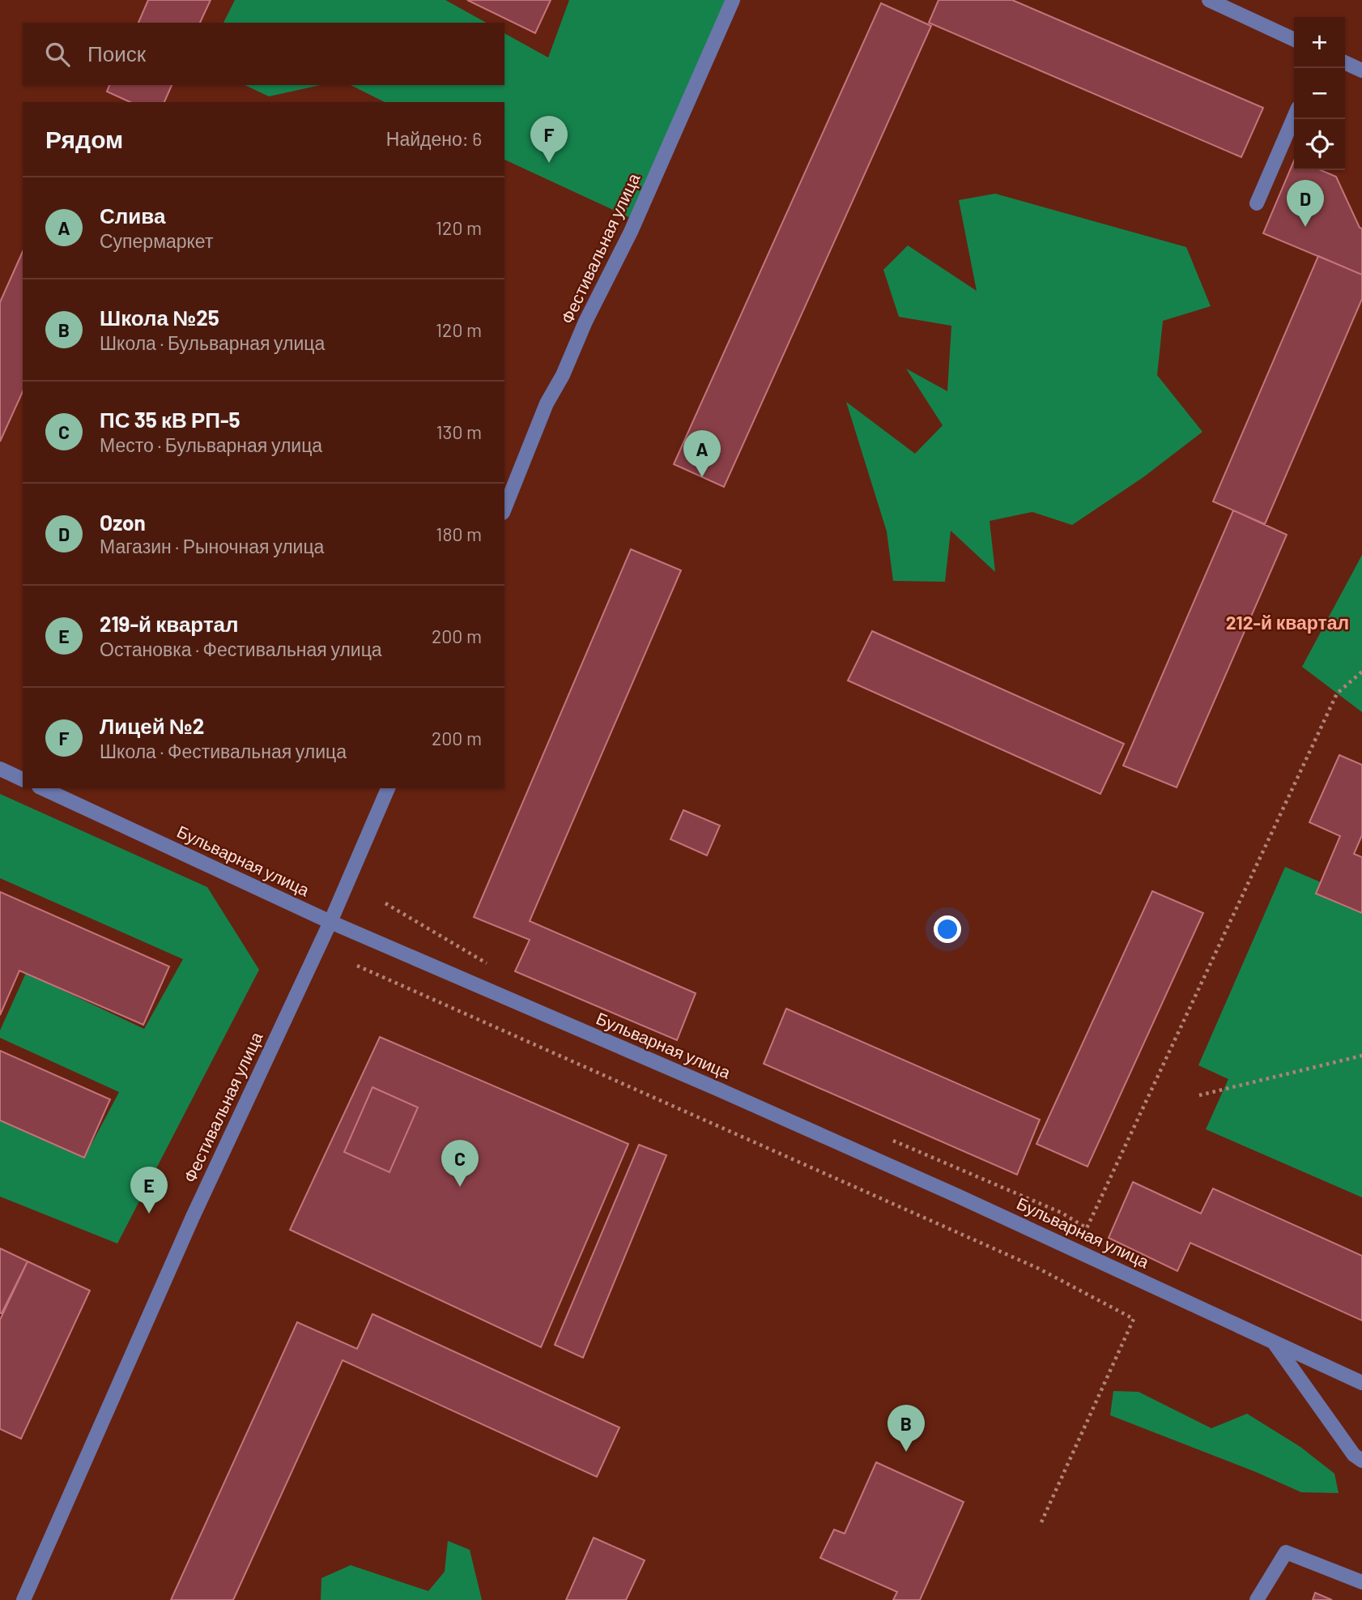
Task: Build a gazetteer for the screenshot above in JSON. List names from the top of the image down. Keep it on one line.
{"streets":{"street":["Фестивальная улица","Бульварная улица"]},"crossings":[["Фестивальная улица","Бульварная улица"]],"districts":["212-й квартал"],"page":{"map_buttons":["+","−"],"search":"Поиск","heading":["Рядом","Найдено: 6"],"pins":["F","D","A","C","E","B"],"list":[{"mark":"A","name":"Слива","note":"Супермаркет","value":"120 m"},{"mark":"B","name":"Школа №25","note":"Школа · Бульварная улица","value":"120 m"},{"mark":"C","name":"ПС 35 кВ РП-5","note":"Место · Бульварная улица","value":"130 m"},{"mark":"D","name":"Ozon","note":"Магазин · Рыночная улица","value":"180 m"},{"mark":"E","name":"219-й квартал","note":"Остановка · Фестивальная улица","value":"200 m"},{"mark":"F","name":"Лицей №2","note":"Школа · Фестивальная улица","value":"200 m"}]}}
